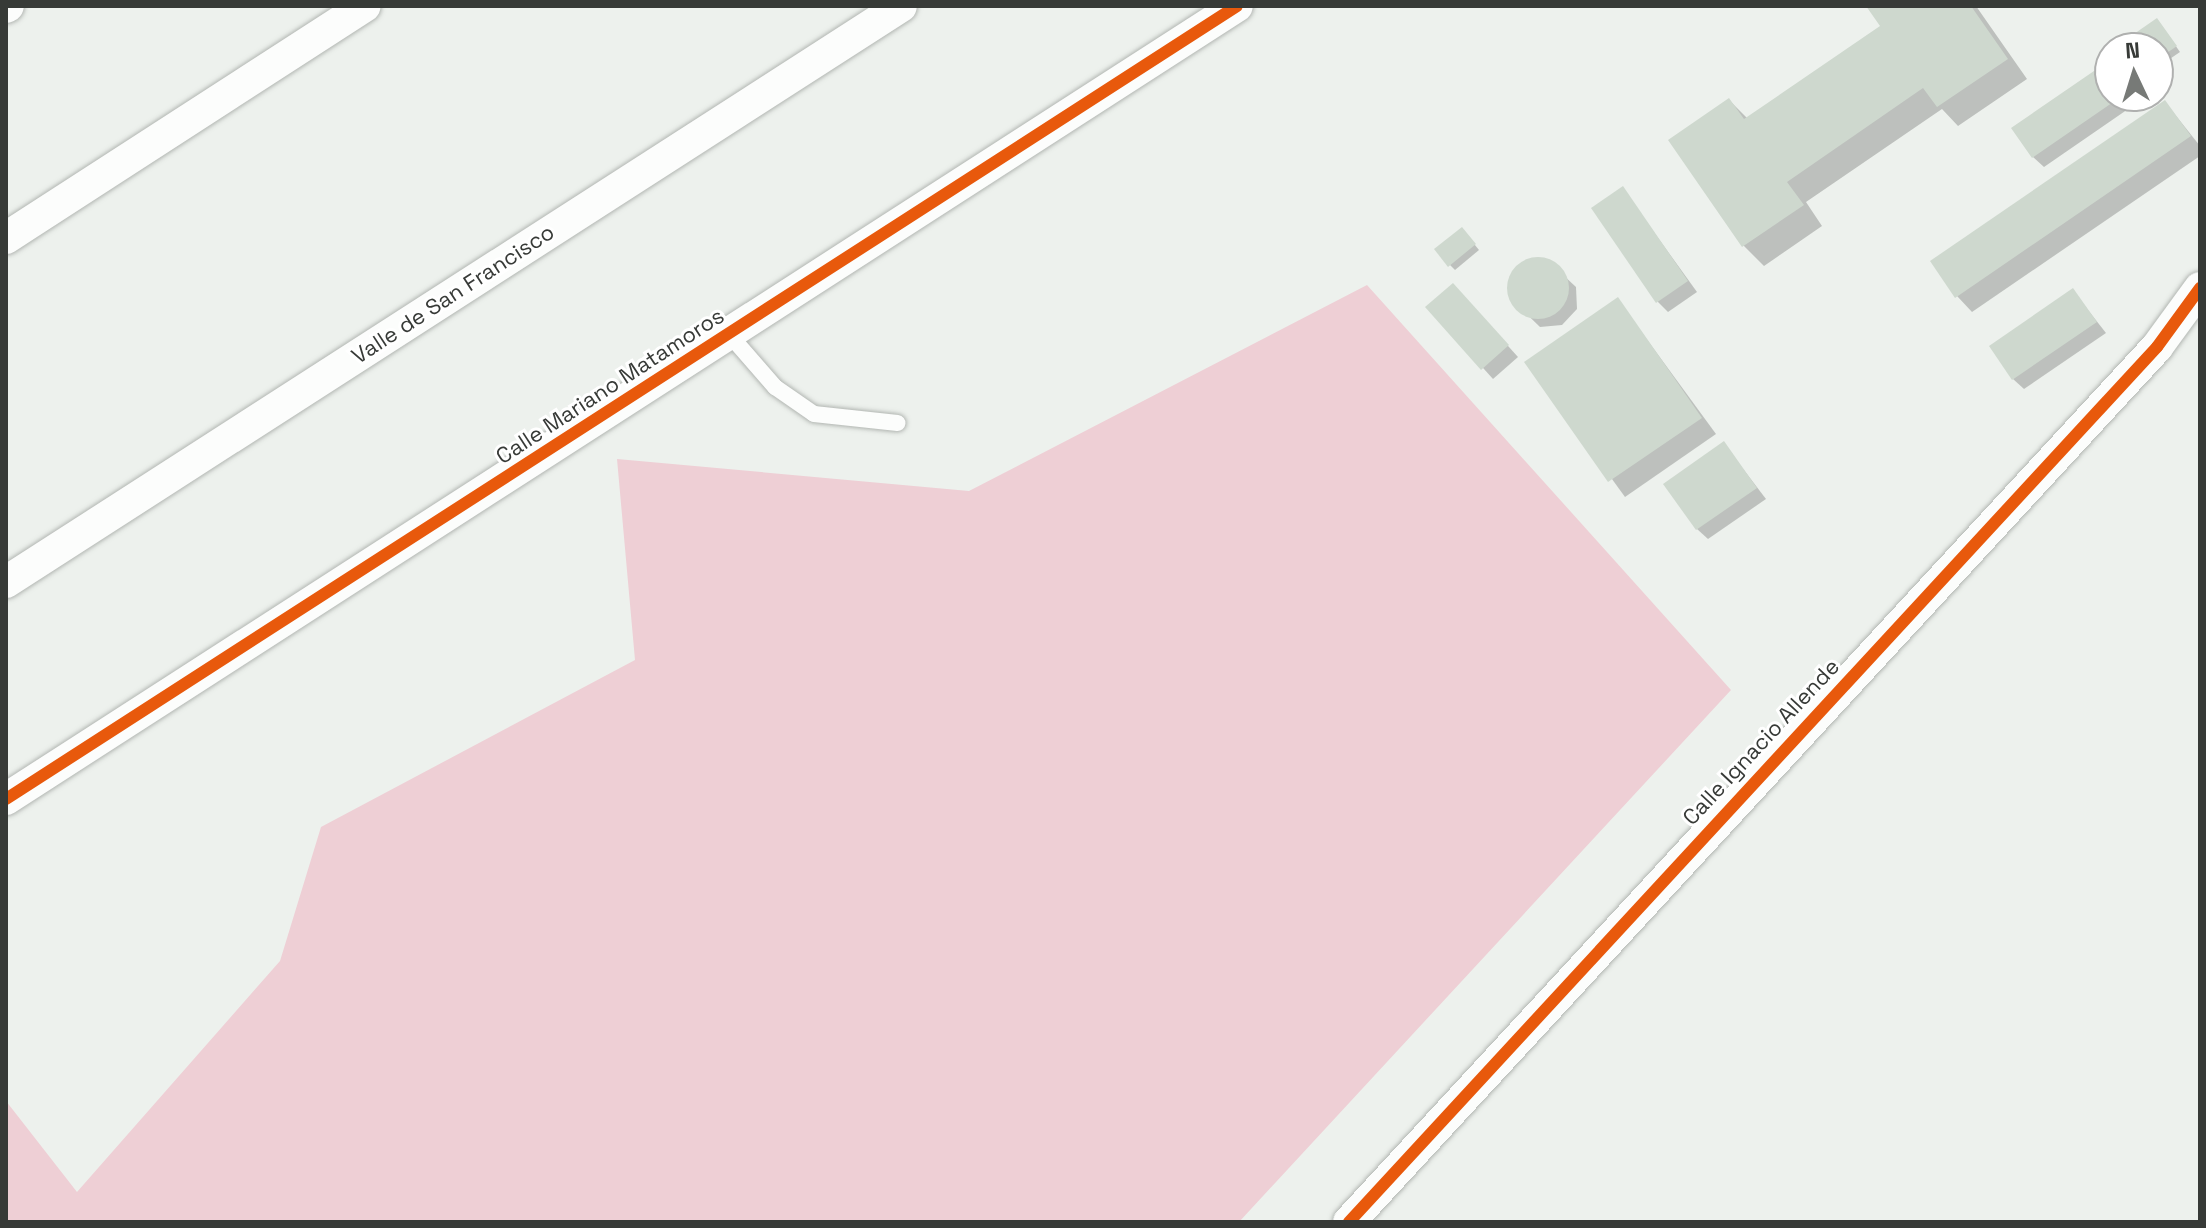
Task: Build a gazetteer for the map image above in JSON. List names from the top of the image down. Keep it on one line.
{"streets":{"street":["Valle de San Francisco","Calle Mariano Matamoros","Calle Ignacio Allende"]},"north":"top"}
